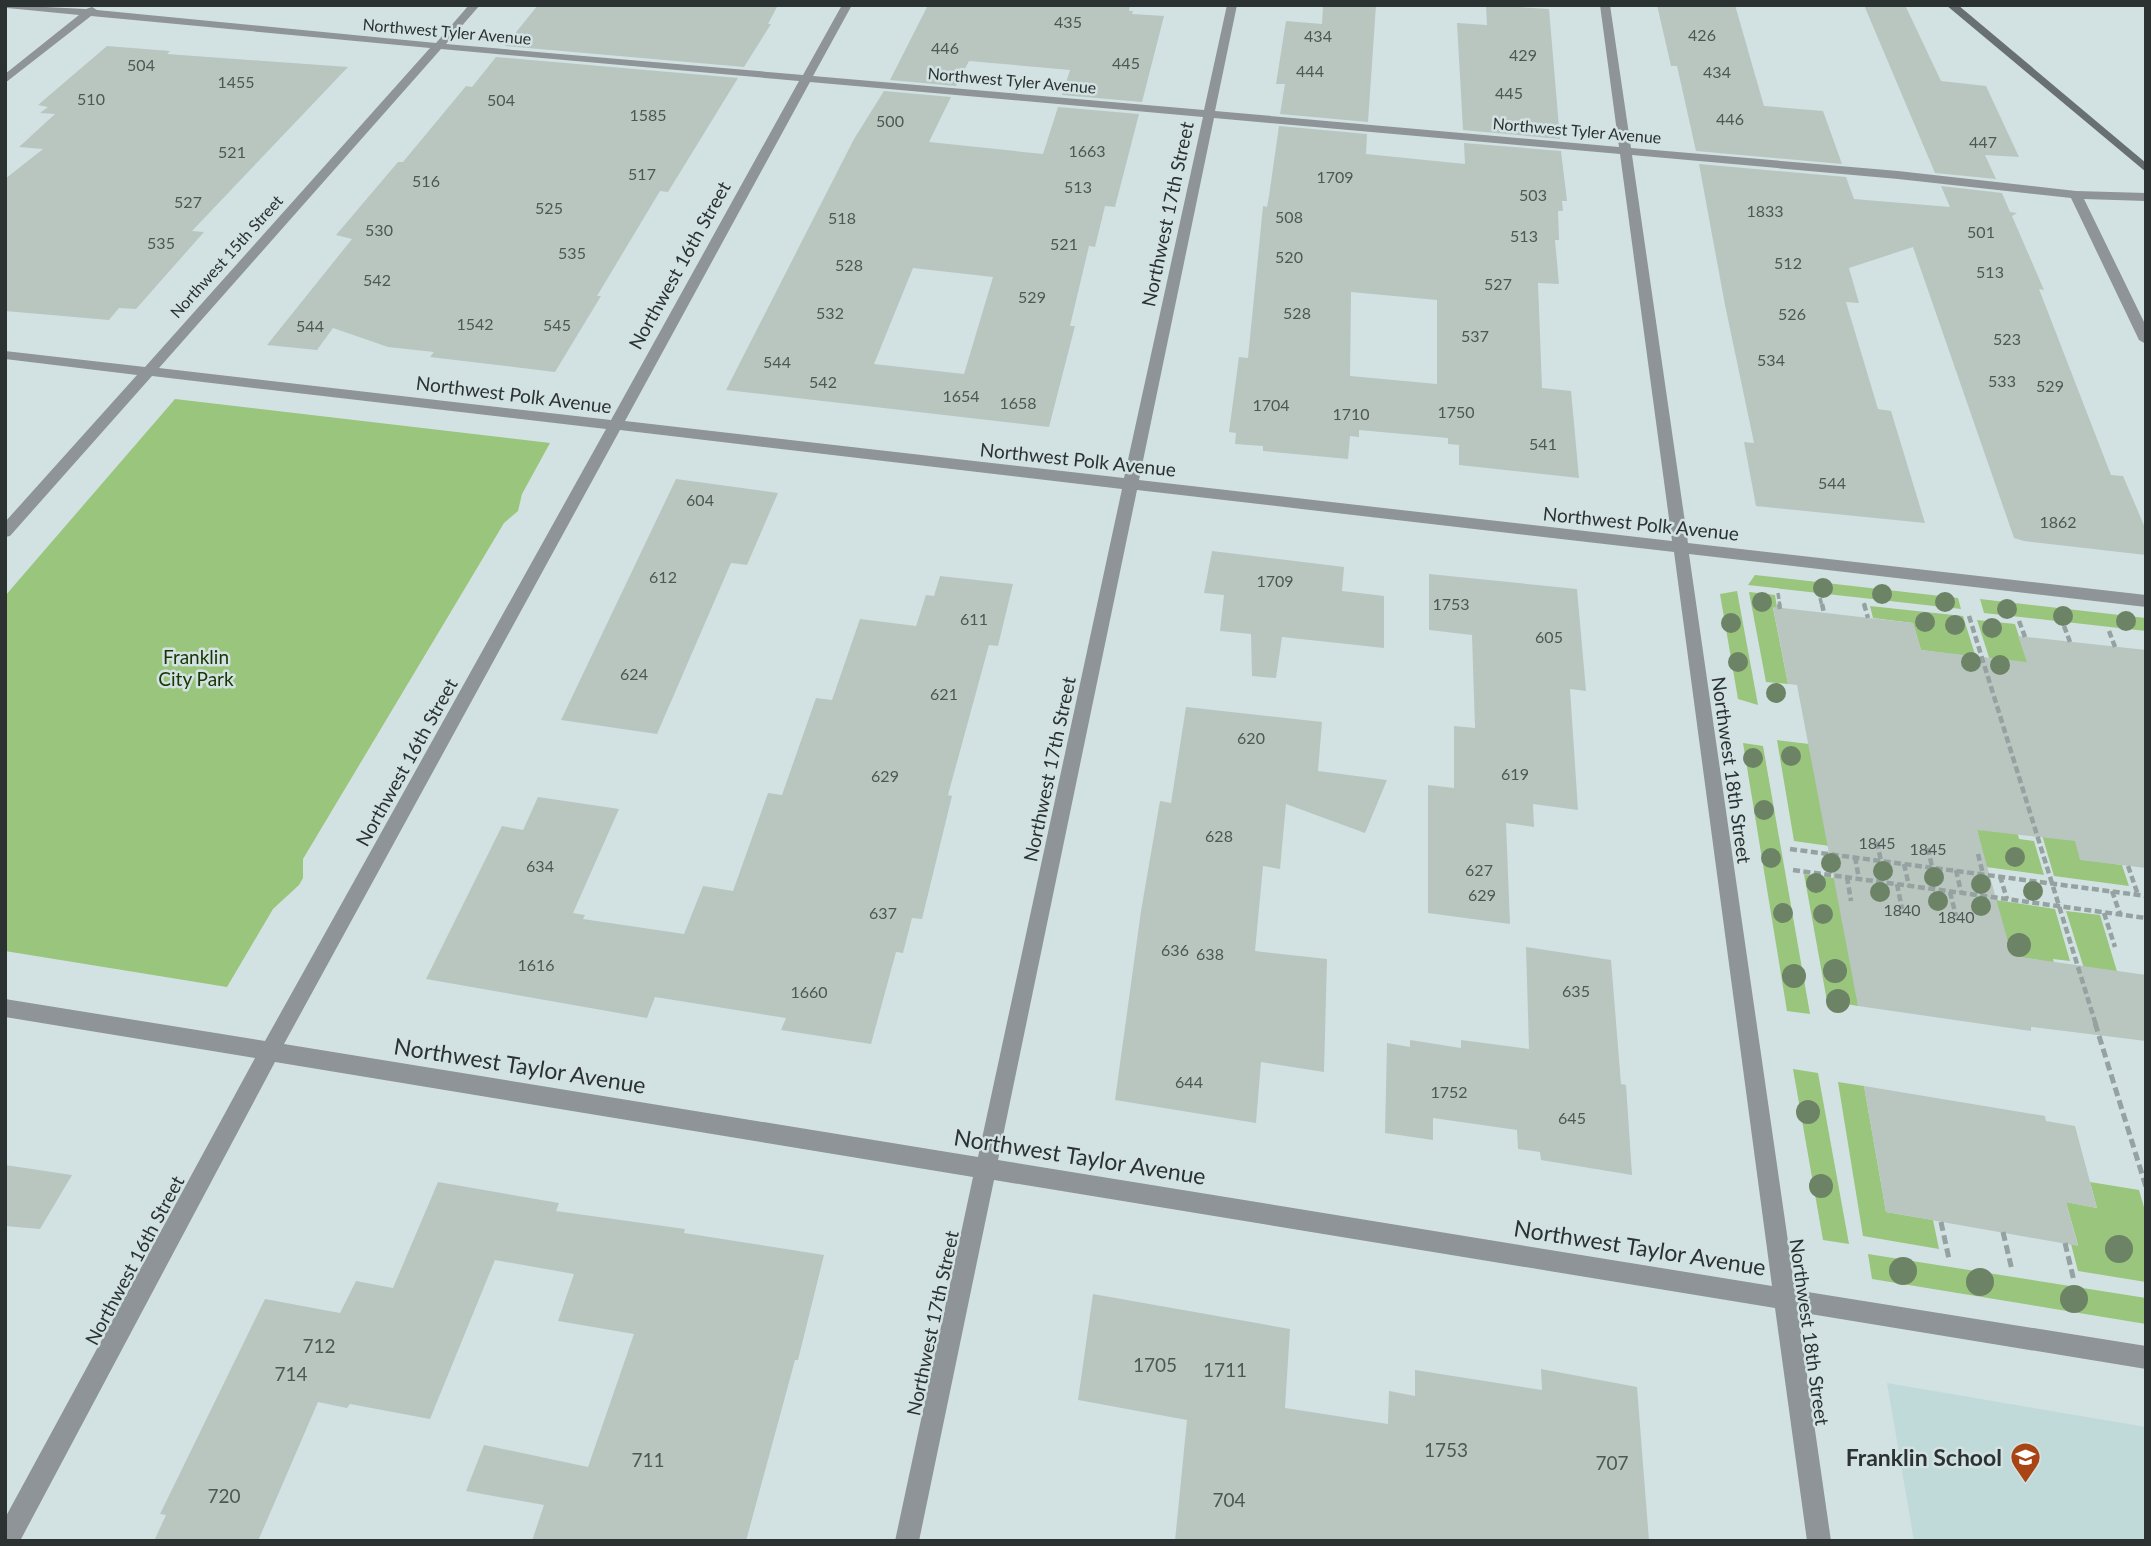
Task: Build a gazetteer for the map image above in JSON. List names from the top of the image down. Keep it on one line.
{"streets":{"street":["Northwest Tyler Avenue","Northwest 17th Street","Northwest 15th Street","Northwest 16th Street","Northwest Polk Avenue","Northwest 18th Street","Northwest Taylor Avenue"]},"crossings":[["Northwest Tyler Avenue","Northwest 17th Street"],["Northwest Tyler Avenue","Northwest 15th Street"],["Northwest Tyler Avenue","Northwest 16th Street"],["Northwest Tyler Avenue","Northwest 18th Street"],["Northwest 17th Street","Northwest Polk Avenue"],["Northwest 17th Street","Northwest Taylor Avenue"],["Northwest 15th Street","Northwest Polk Avenue"],["Northwest 16th Street","Northwest Polk Avenue"],["Northwest 16th Street","Northwest Taylor Avenue"],["Northwest Polk Avenue","Northwest 18th Street"],["Northwest 18th Street","Northwest Taylor Avenue"]],"parks":["Franklin City Park"],"places":{"school or university":["Franklin School"]},"house_numbers":["435","426","434","446","429","445","504","444","434","1455","445","510","504","1585","446","500","447","1663","521","517","1709","516","513","503","527","525","1833","508","518","530","501","513","535","521","535","520","512","528","513","542","527","529","532","528","526","1542","545","544","537","523","534","544","533","542","529","1654","1658","1704","1750","1710","541","544","604","1862","612","1709","1753","611","605","624","621","620","619","629","628","1845","1845","634","627","629","1840","637","1840","636","638","1616","635","1660","644","1752","645","712","1705","1711","714","1753","711","707","720","704"]}
